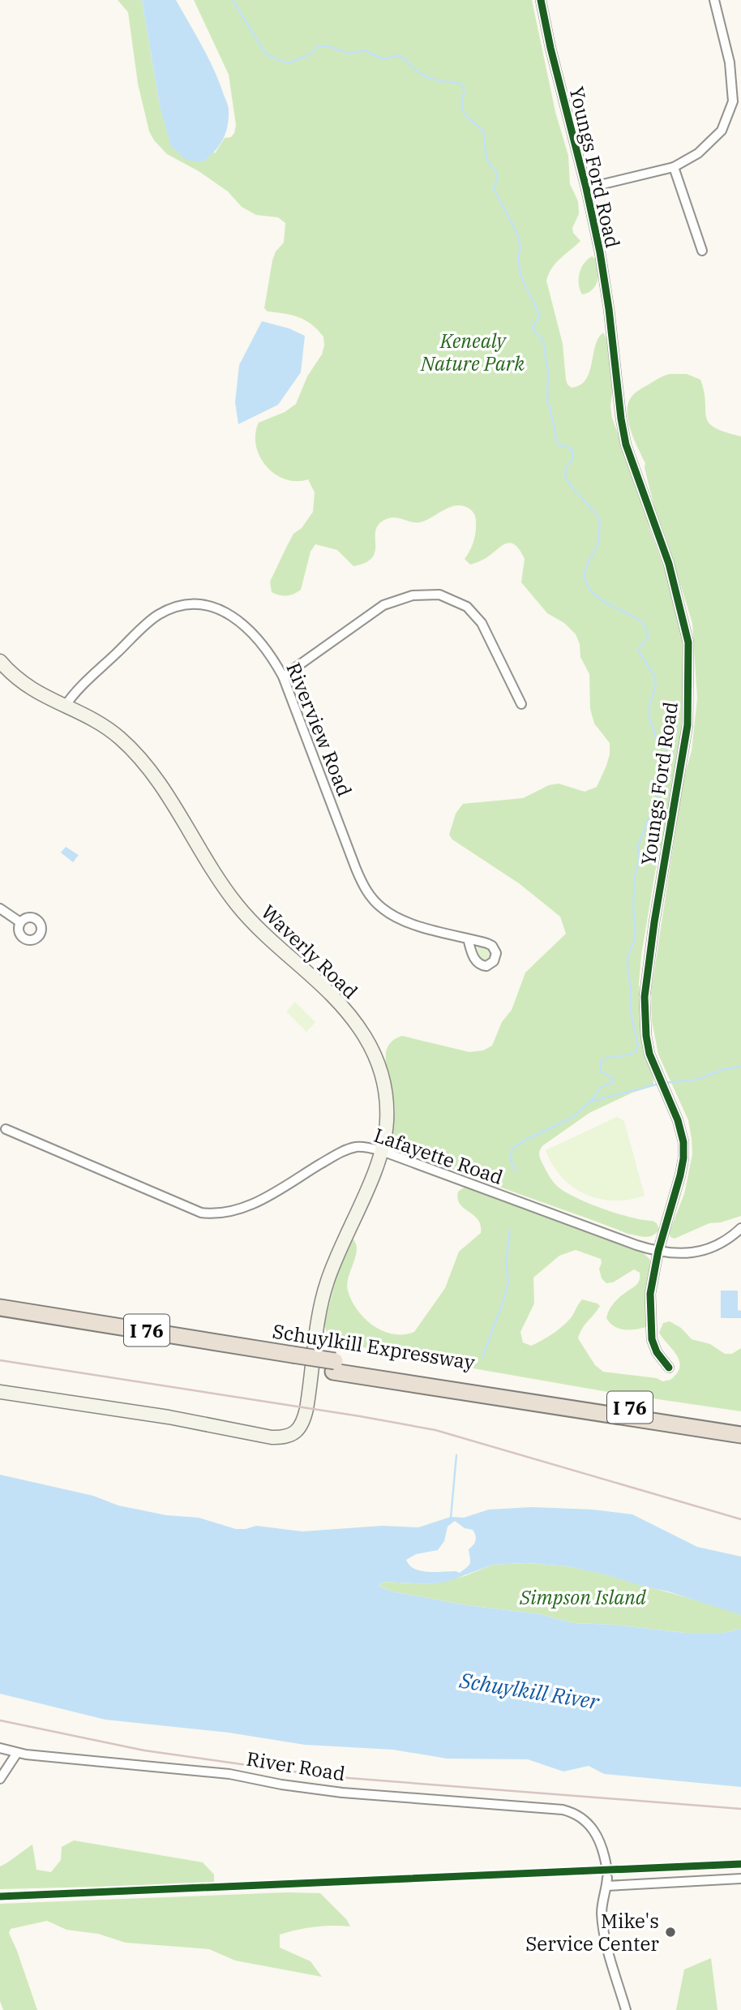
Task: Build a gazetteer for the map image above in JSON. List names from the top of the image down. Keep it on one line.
{"streets":{"highway":["I 76","Schuylkill Expressway"],"street":["Youngs Ford Road","Riverview Road","Waverly Road","Lafayette Road","River Road"]},"crossings":[["Youngs Ford Road","Lafayette Road"],["Riverview Road","Waverly Road"],["Waverly Road","Lafayette Road"]],"water":["Schuylkill River"],"parks":["Kenealy Nature Park","Simpson Island"],"places":["Mike's Service Center"]}
